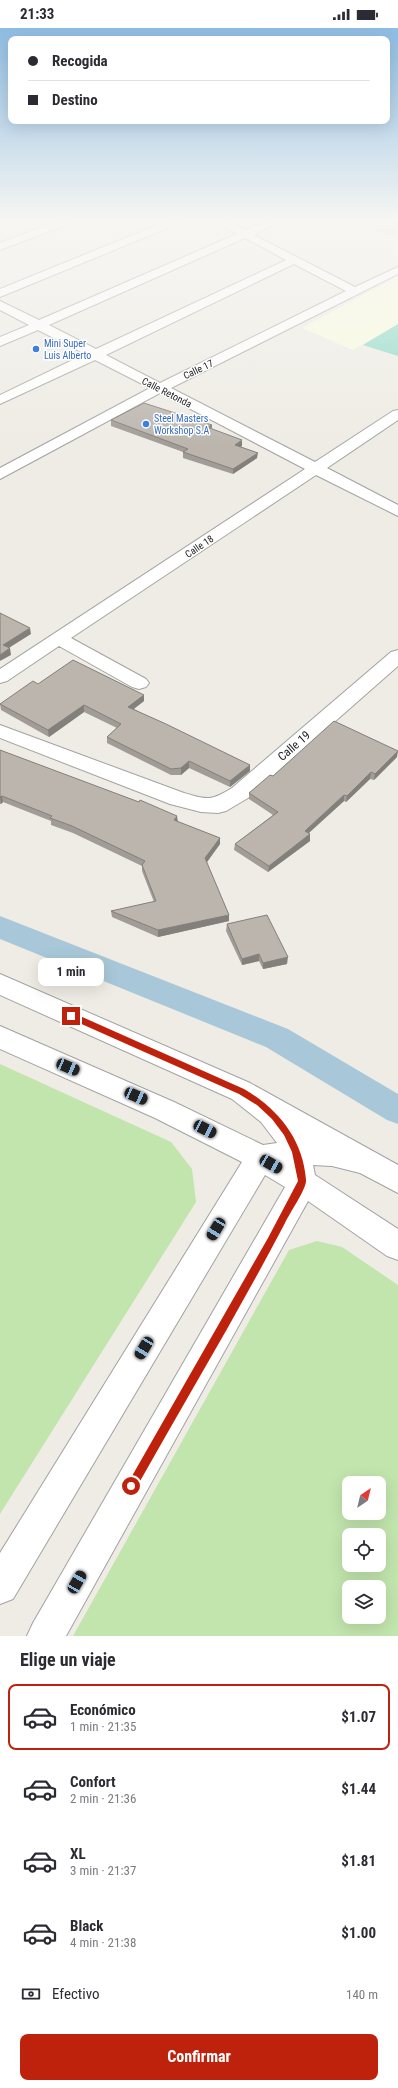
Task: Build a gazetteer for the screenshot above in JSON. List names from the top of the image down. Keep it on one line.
{"streets":{"street":["Calle 17","Calle Retonda","Calle 18","Calle 19"]},"crossings":[["Calle 17","Calle Retonda"],["Calle Retonda","Calle 18"]],"places":["Mini Super Luis Alberto","Steel Masters Workshop S.A"],"north":"top right","page":{"status":"21:33","banner":["Recogida","Destino"],"bubble":"1 min","heading":"Elige un viaje","list":[{"name":"Económico","note":"1 min · 21:35","value":"$1.07"},{"name":"Confort","note":"2 min · 21:36","value":"$1.44"},{"name":"XL","note":"3 min · 21:37","value":"$1.81"},{"name":"Black","note":"4 min · 21:38","value":"$1.00"}],"pay":["Efectivo","140 m"],"buttons":"Confirmar"}}
